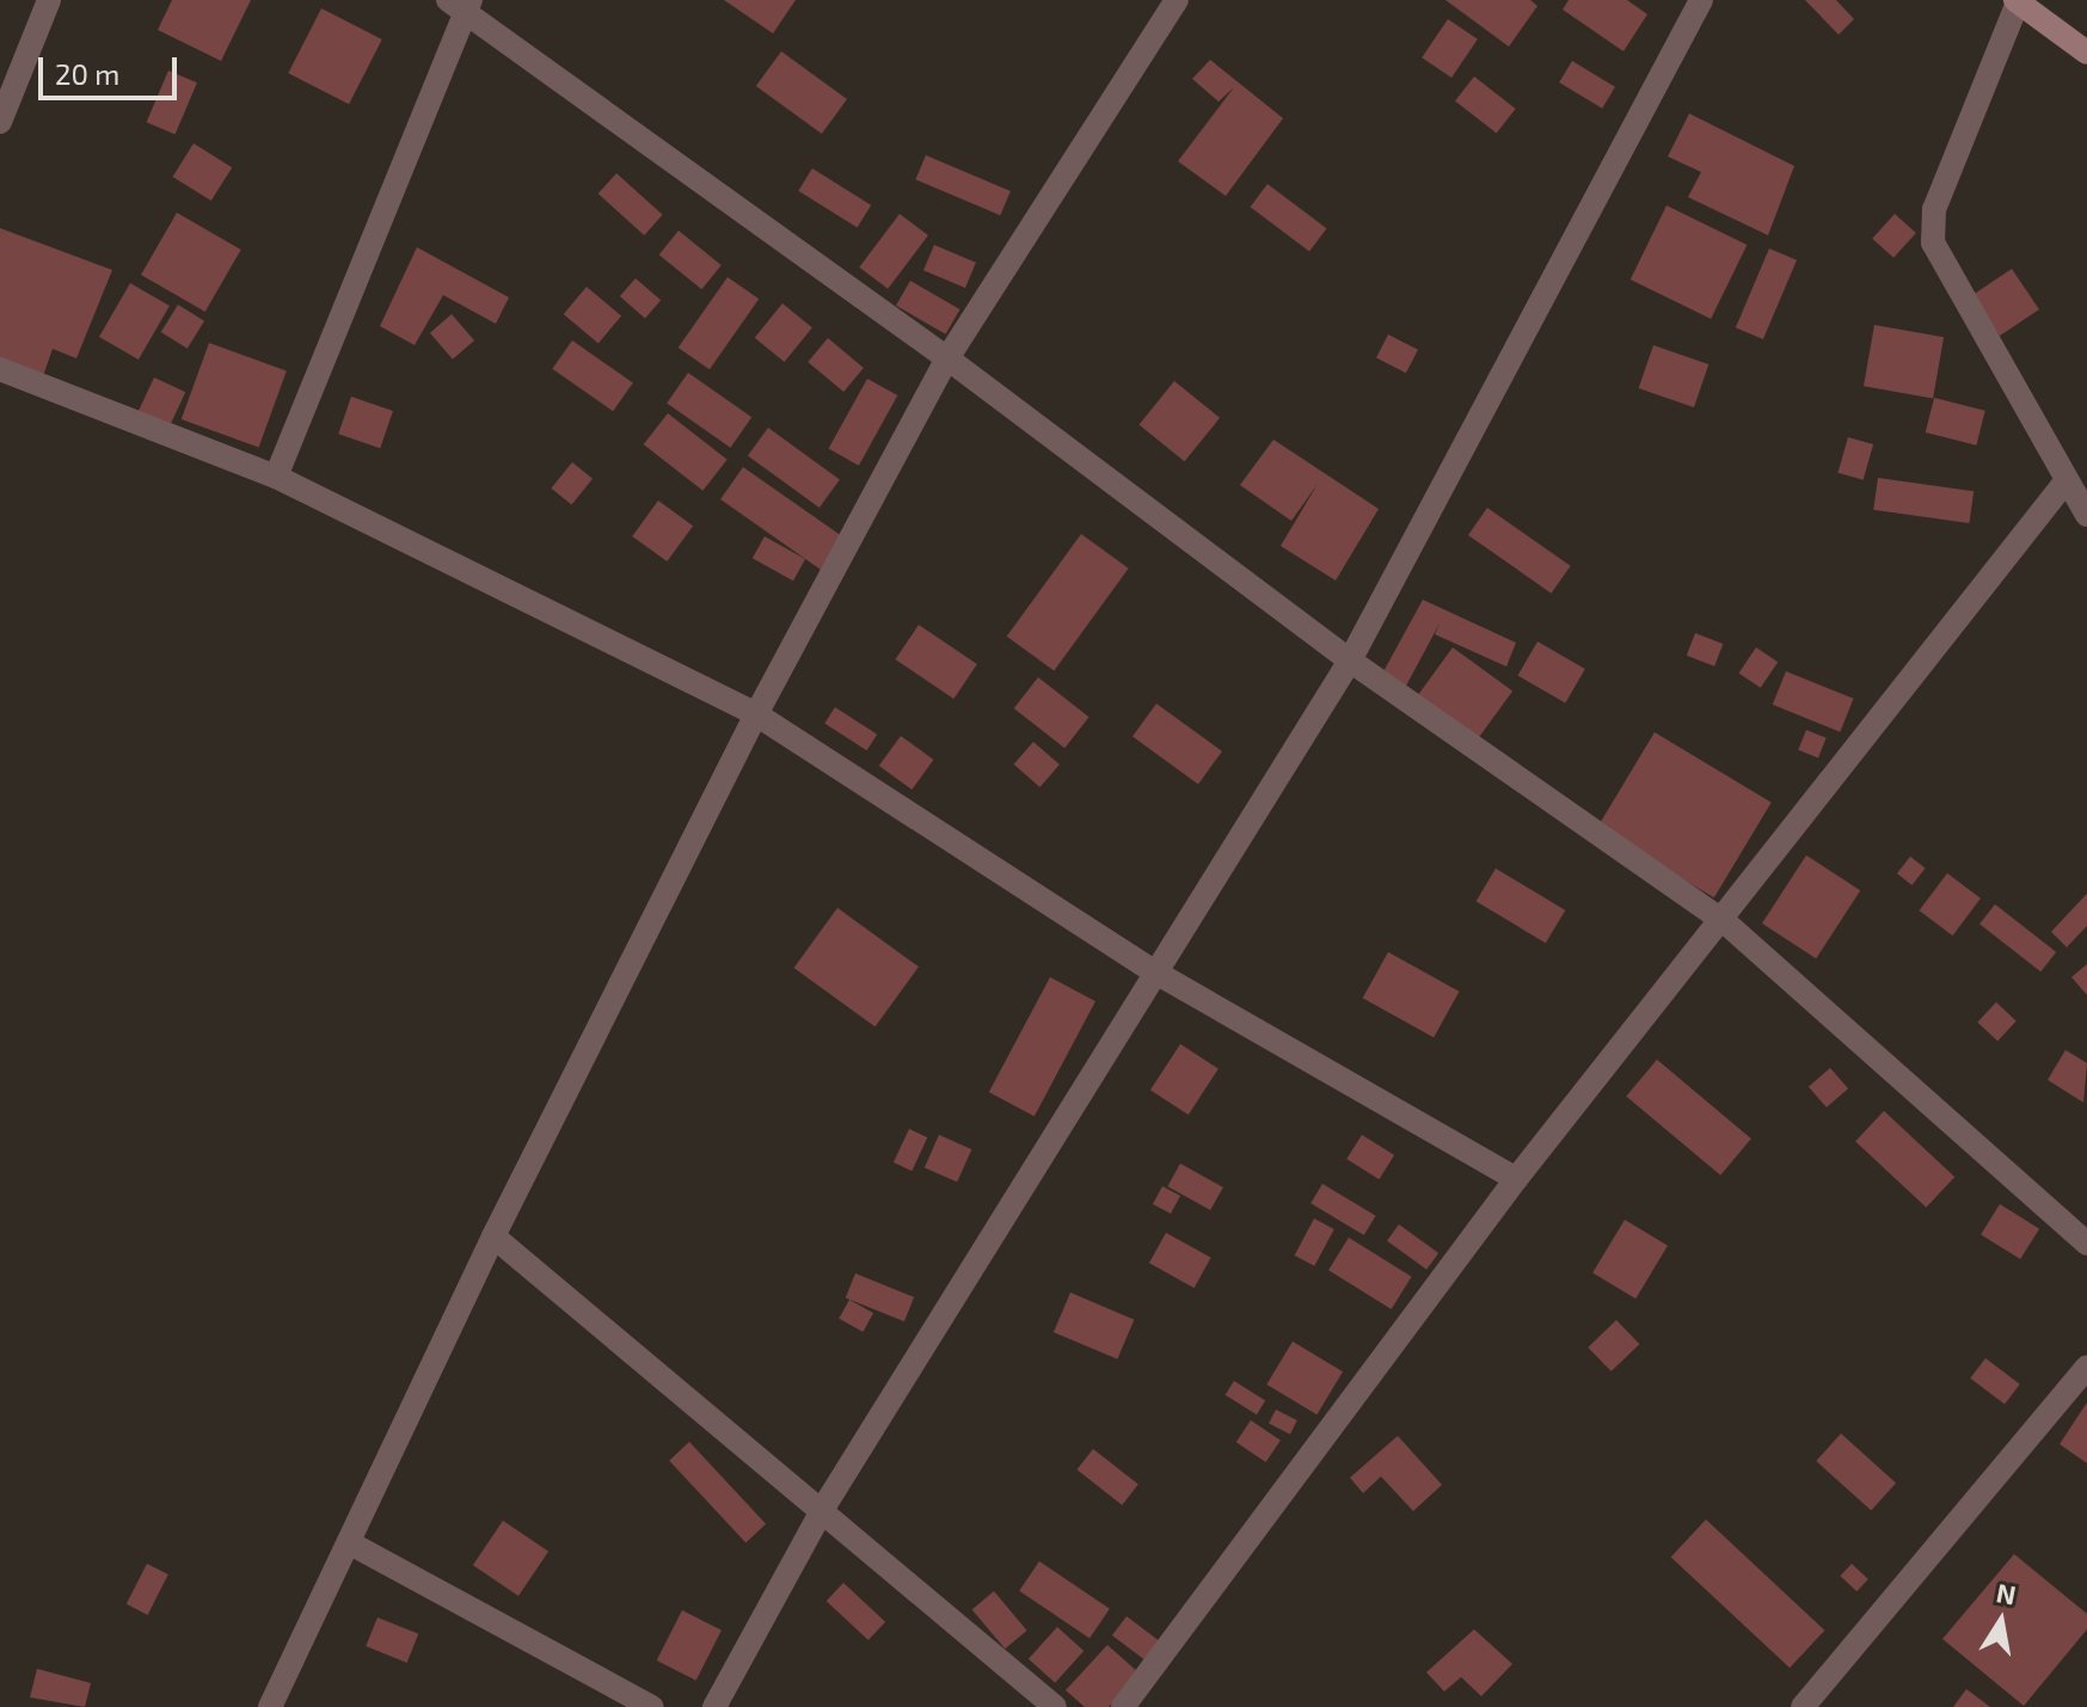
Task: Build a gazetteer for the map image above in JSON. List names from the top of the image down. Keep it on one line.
{"scale_bar":"20 m","north":"top"}
